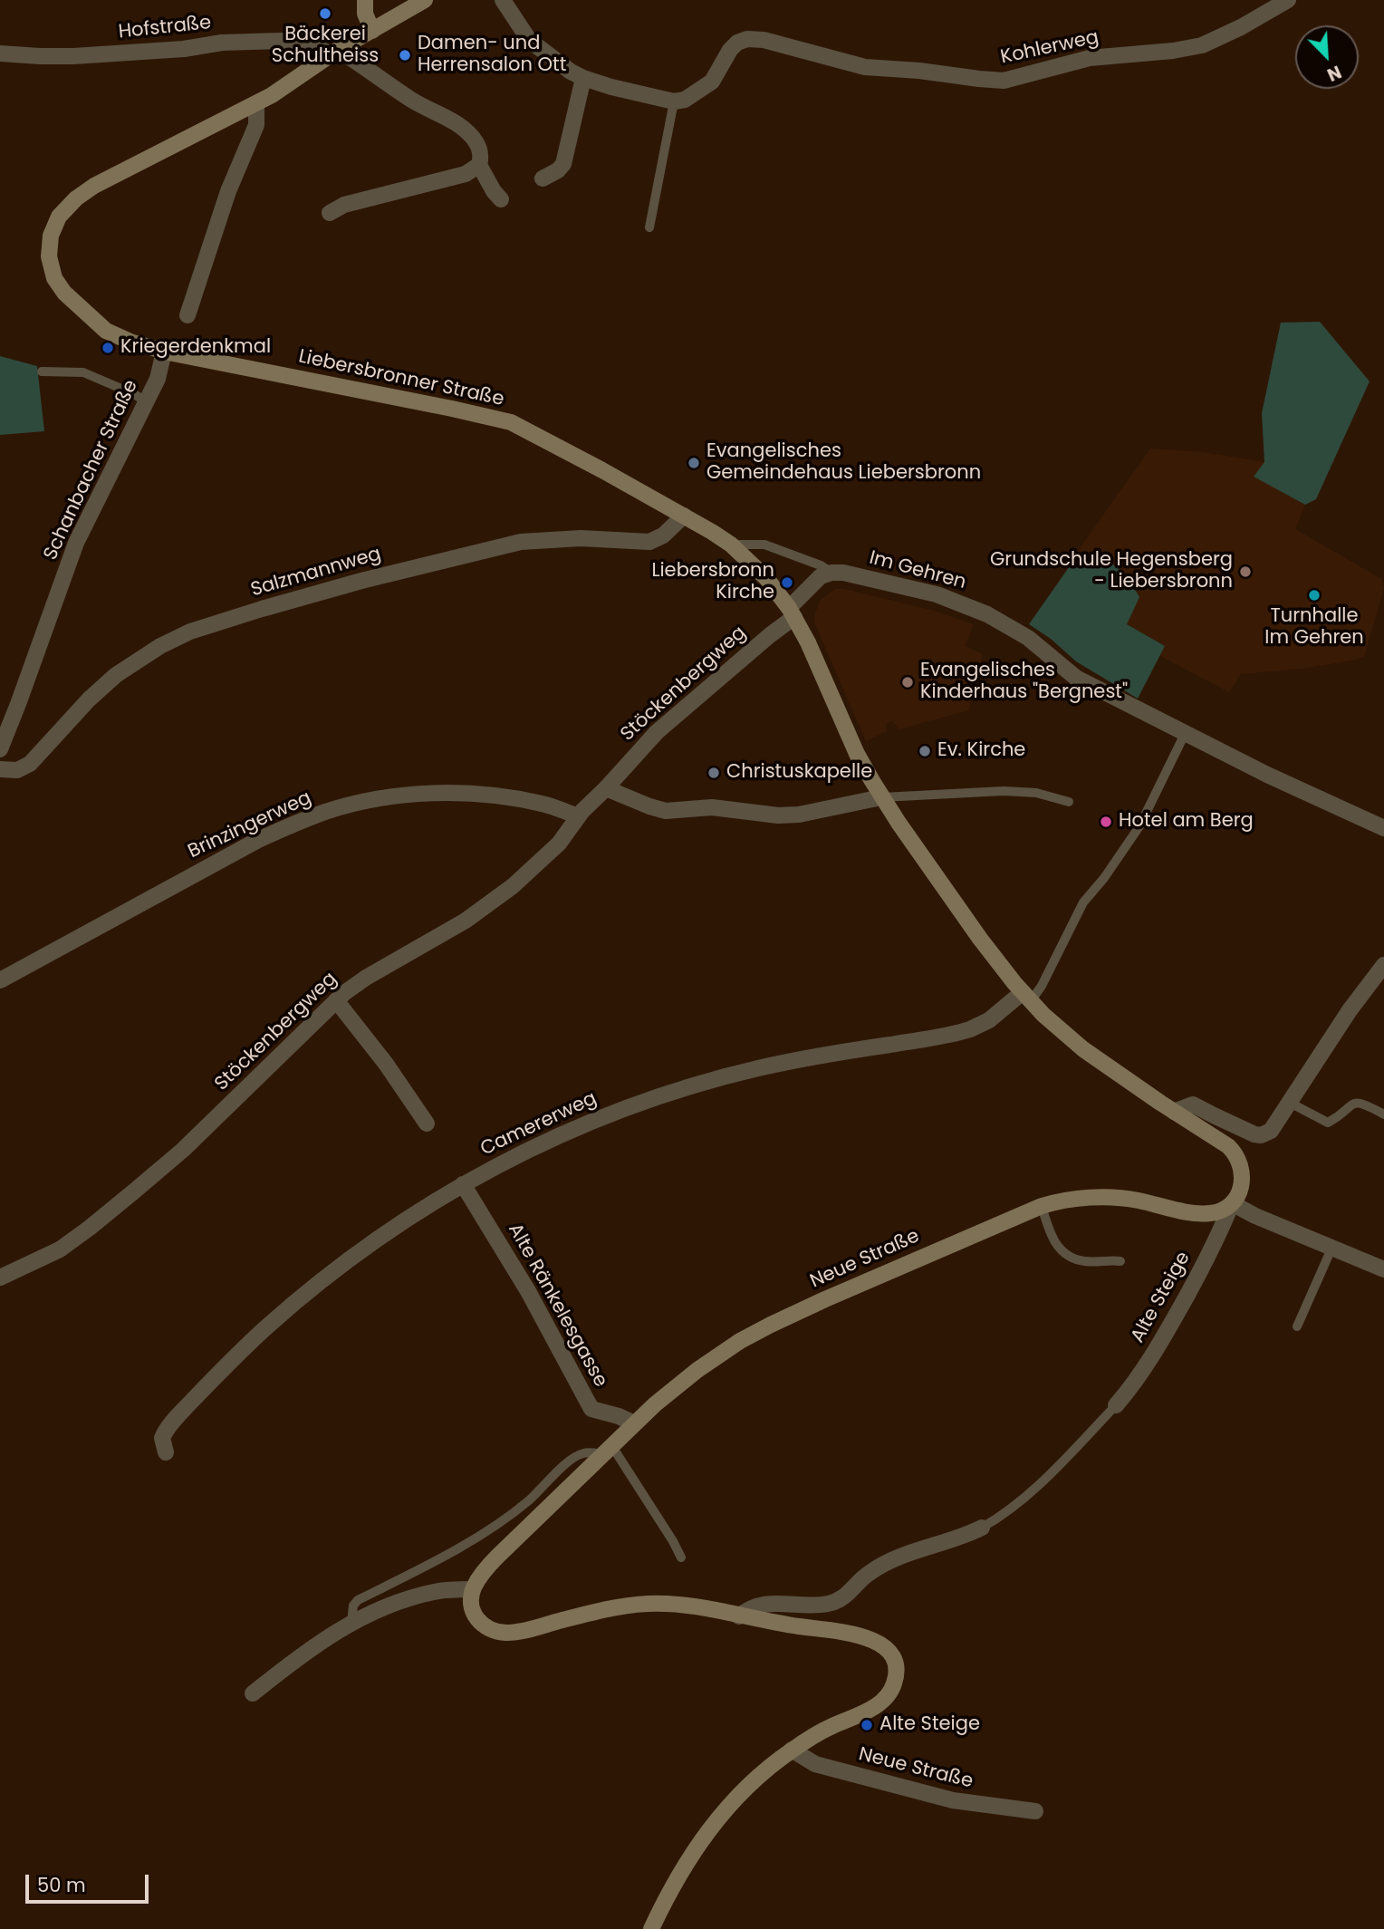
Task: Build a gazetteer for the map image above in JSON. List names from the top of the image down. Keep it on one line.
{"streets":{"street":["Hofstraße","Kohlerweg","Liebersbronner Straße","Schanbacher Straße","Im Gehren","Salzmannweg","Stöckenbergweg","Brinzingerweg","Camererweg","Neue Straße","Alte Steige","Alte Ränkelesgasse"]},"crossings":[["Hofstraße","Liebersbronner Straße"],["Liebersbronner Straße","Schanbacher Straße"],["Liebersbronner Straße","Im Gehren"],["Liebersbronner Straße","Salzmannweg"],["Liebersbronner Straße","Stöckenbergweg"],["Stöckenbergweg","Brinzingerweg"],["Camererweg","Alte Ränkelesgasse"],["Neue Straße","Alte Steige"],["Neue Straße","Alte Ränkelesgasse"]],"places":["Bäckerei Schultheiss","Damen- und Herrensalon Ott","Kriegerdenkmal","Evangelisches Gemeindehaus Liebersbronn","Grundschule Hegensberg - Liebersbronn","Liebersbronn Kirche","Turnhalle Im Gehren","Evangelisches Kinderhaus \"Bergnest\"","Ev. Kirche","Christuskapelle","Hotel am Berg","Alte Steige"],"scale_bar":"50 m","north":"bottom right"}
